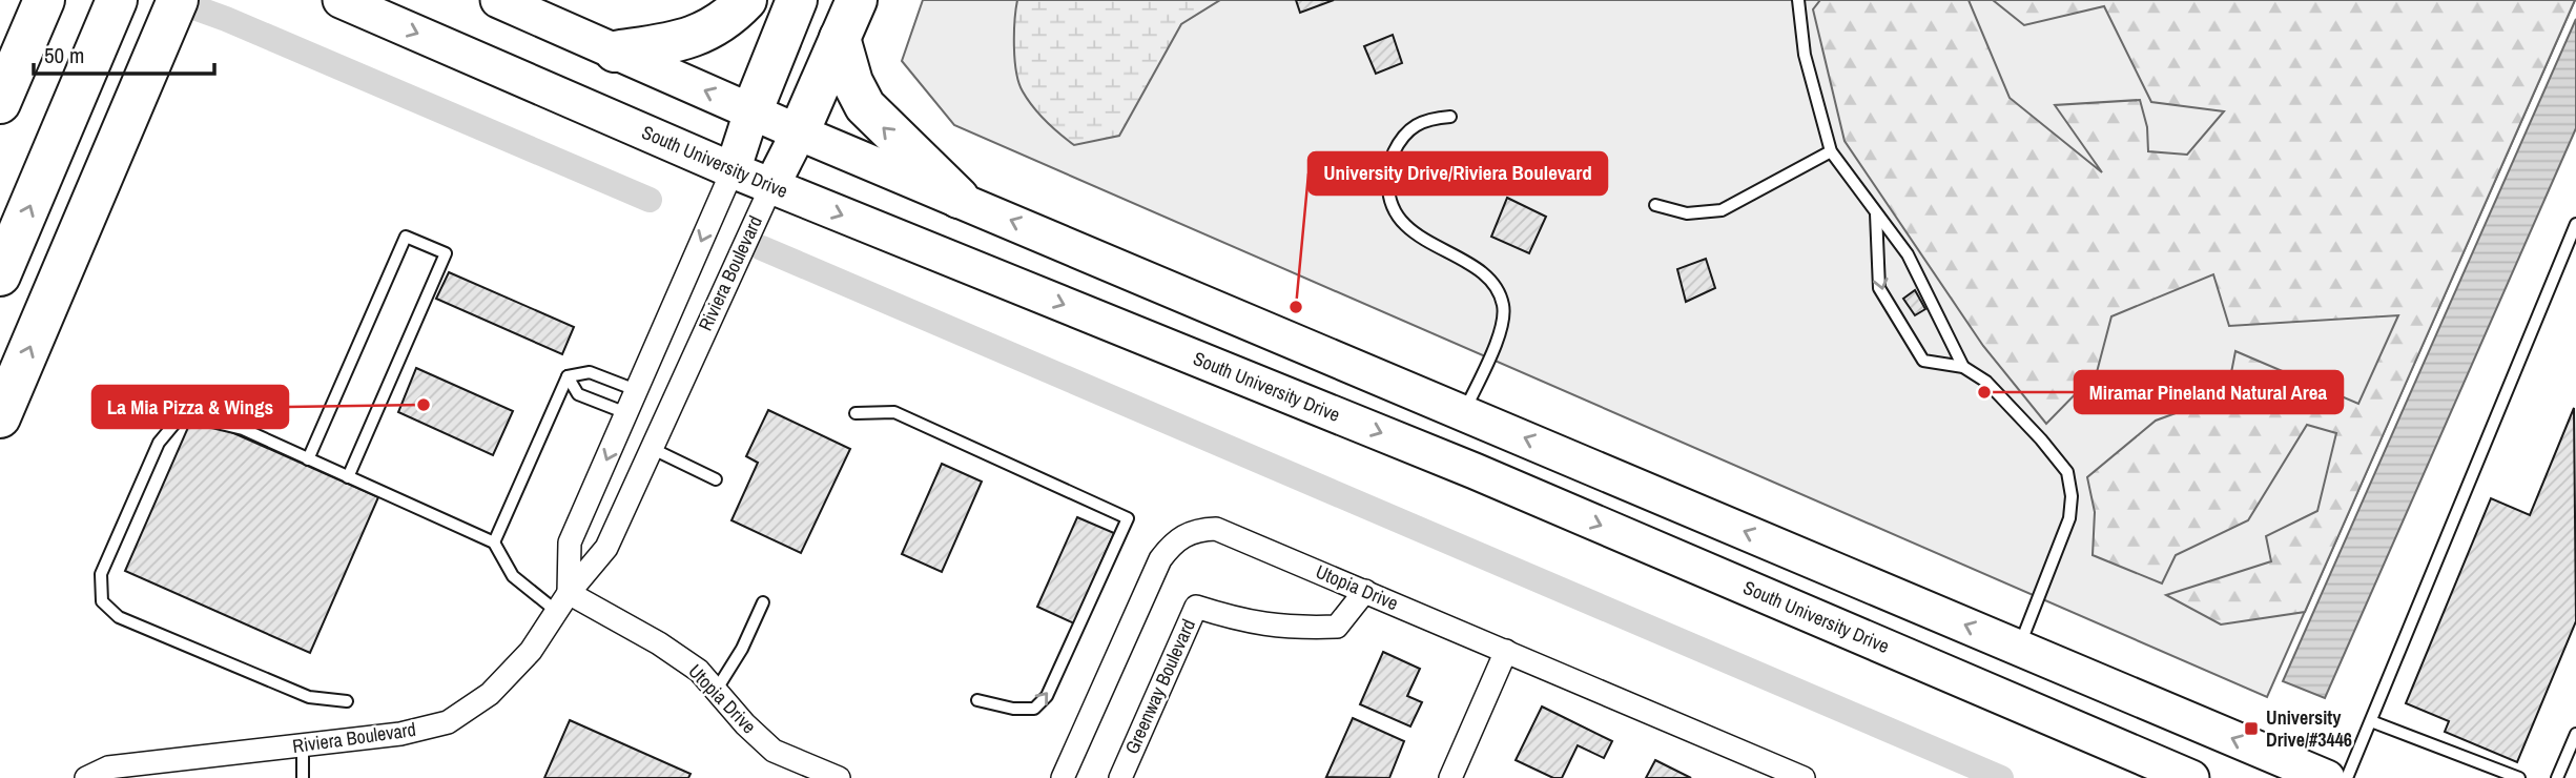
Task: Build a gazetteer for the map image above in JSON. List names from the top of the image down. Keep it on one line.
{"streets":{"main road":["South University Drive"],"street":["Riviera Boulevard","Utopia Drive","Greenway Boulevard"]},"crossings":[["South University Drive","Riviera Boulevard"],["Riviera Boulevard","Utopia Drive"],["Utopia Drive","Greenway Boulevard"]],"places":{"other":["University Drive/Riviera Boulevard","Miramar Pineland Natural Area","La Mia Pizza & Wings"],"transit":["University Drive/#3446"]},"scale_bar":"50 m"}
